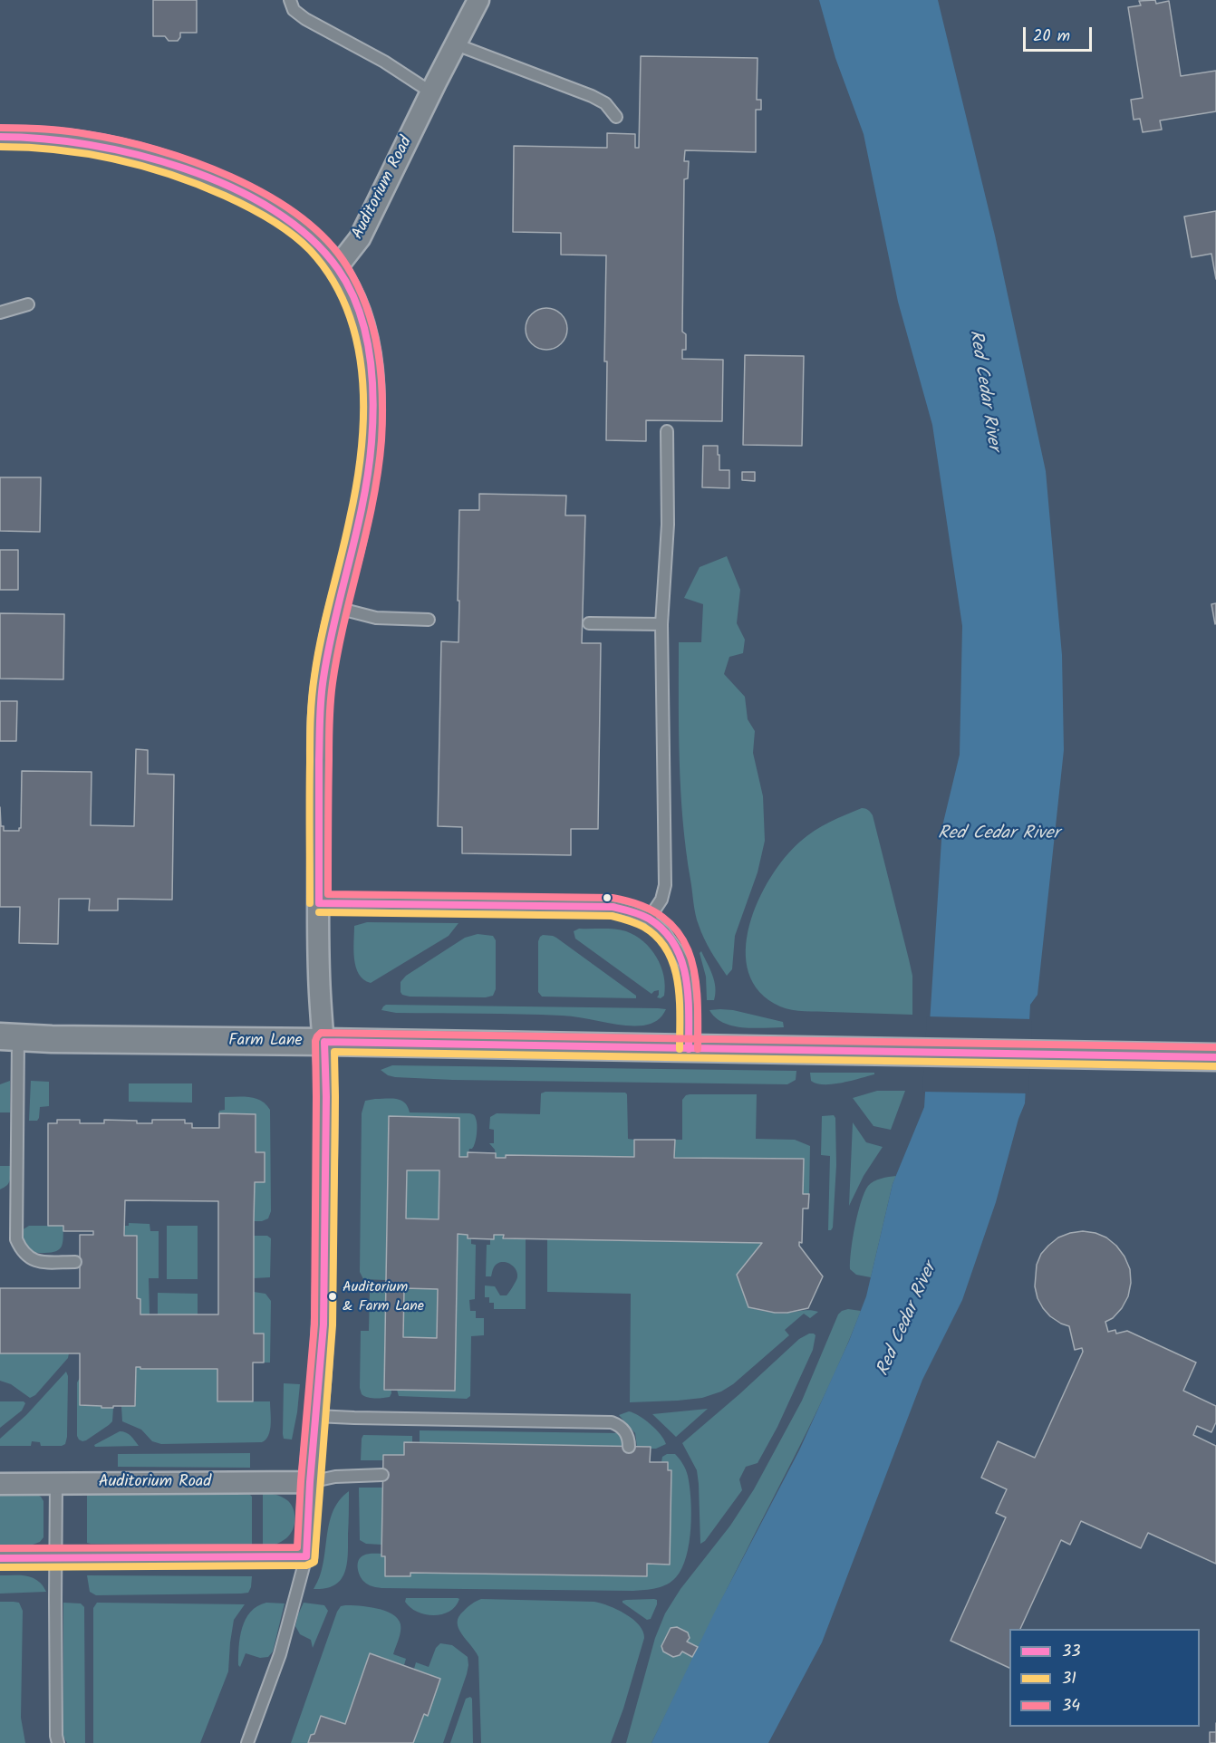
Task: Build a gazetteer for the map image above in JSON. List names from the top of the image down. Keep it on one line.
{"streets":{"street":["Auditorium Road","Farm Lane"]},"water":["Red Cedar River"],"places":["Auditorium & Farm Lane"],"lines":["transit line 34","transit line 33","transit line 31"],"legend":["33","31","34"],"scale_bar":"20 m"}
